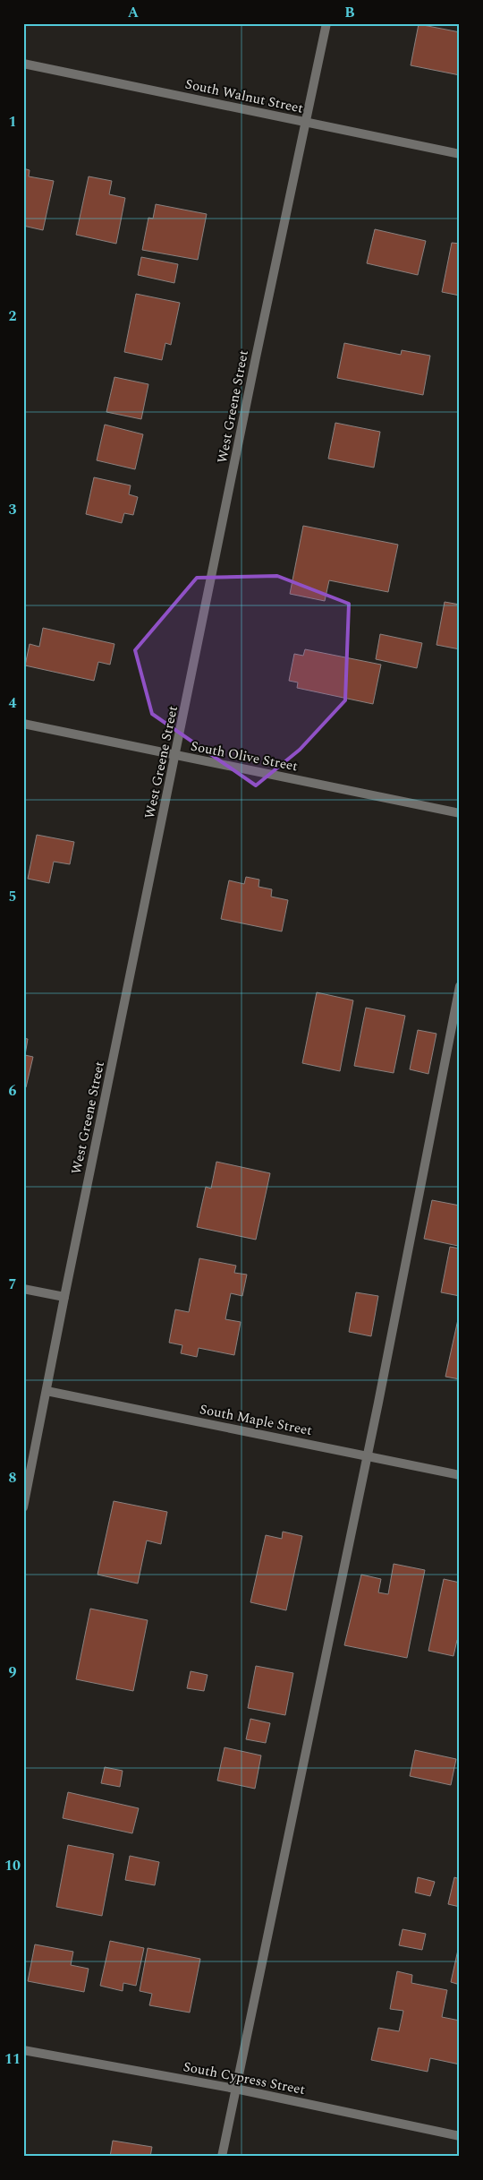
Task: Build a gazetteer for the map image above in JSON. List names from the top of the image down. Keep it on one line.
{"streets":{"street":["South Walnut Street","West Greene Street","South Olive Street","South Maple Street","South Cypress Street"]},"crossings":[["South Walnut Street","West Greene Street"],["West Greene Street","South Olive Street"],["West Greene Street","South Maple Street"]],"grid":{"columns":["A","B"],"rows":["1","2","3","4","5","6","7","8","9","10","11"]}}
